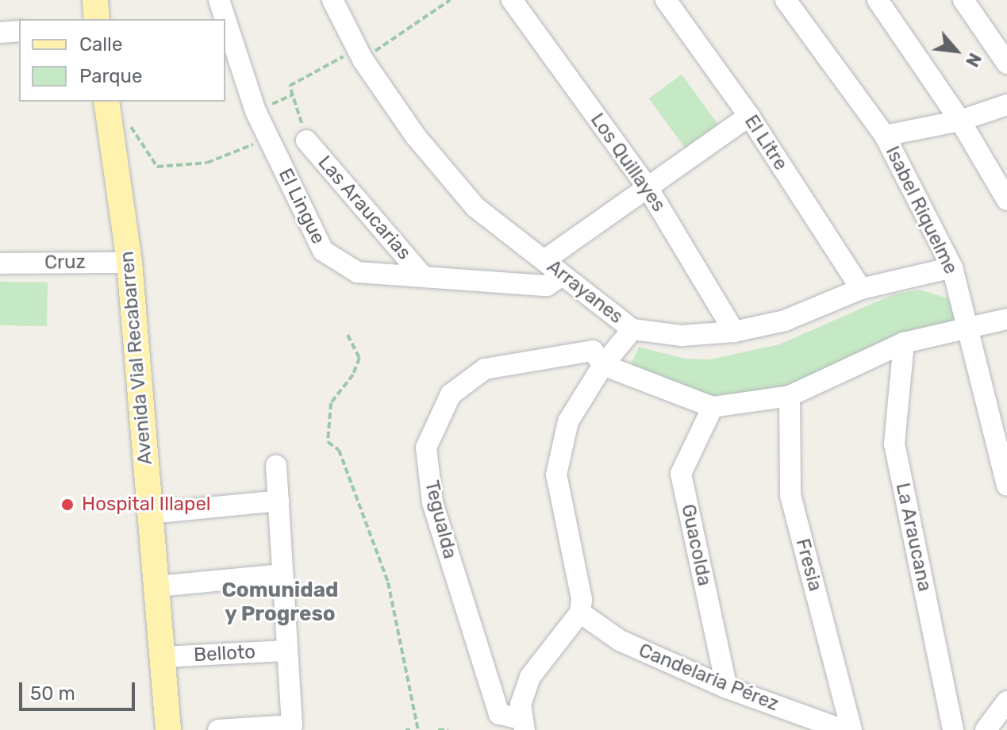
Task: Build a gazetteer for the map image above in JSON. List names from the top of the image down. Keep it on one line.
{"streets":{"main road":["Avenida Vial Recabarren"],"street":["El Litre","Los Quillayes","El Lingue","Las Araucarias","Isabel Riquelme","Cruz","Arrayanes","Tegualda","La Araucana","Guacolda","Fresia","Belloto","Candelaria Pérez"]},"crossings":[["El Litre","Arrayanes"],["Los Quillayes","Arrayanes"],["El Lingue","Las Araucarias"],["El Lingue","Arrayanes"],["Isabel Riquelme","Arrayanes"],["Cruz","Avenida Vial Recabarren"],["Avenida Vial Recabarren","Belloto"],["Guacolda","Candelaria Pérez"]],"districts":["Comunidad y Progreso"],"places":["Hospital Illapel"],"legend":["Calle","Parque"],"scale_bar":"50 m","north":"bottom right"}
